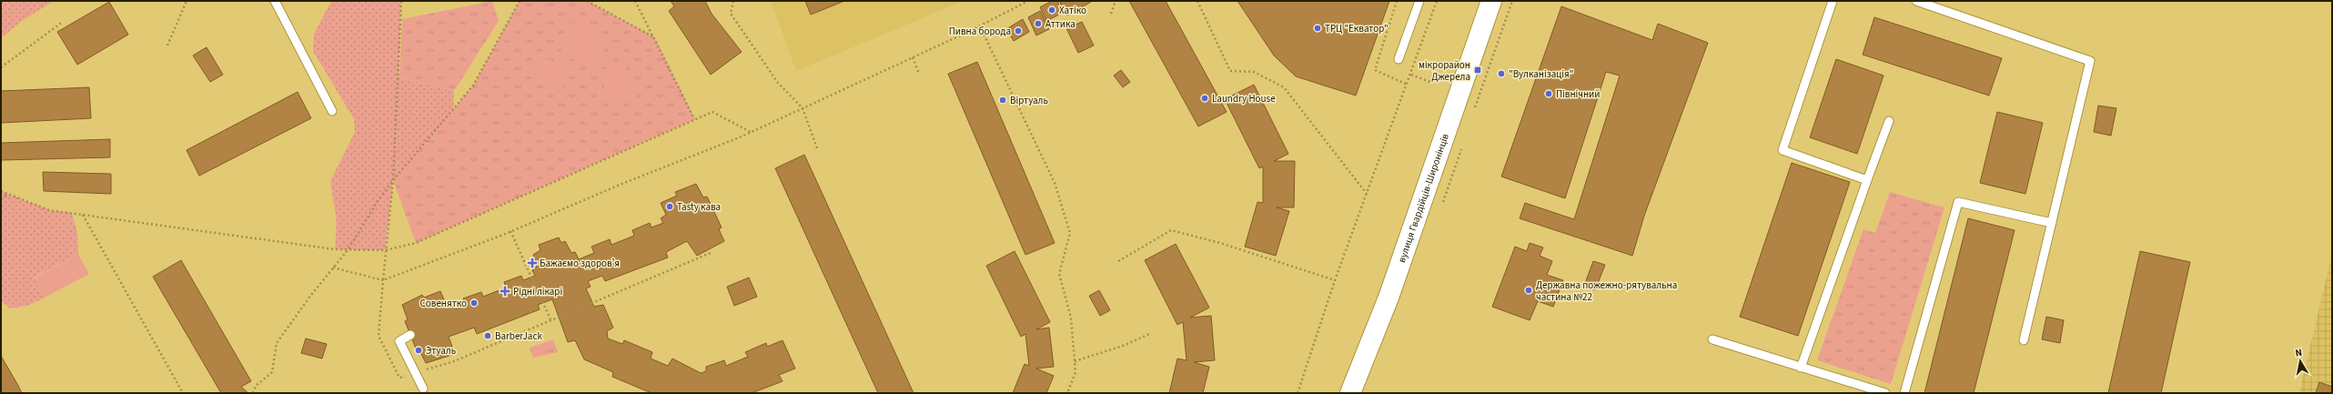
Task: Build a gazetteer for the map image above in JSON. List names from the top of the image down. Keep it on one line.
{"streets":{"main road":["вулиця Гвардійців-Широнінців"]},"places":{"other":["Хатіко","Аттика","ТРЦ \"Екватор\"","Пивна борода","\"Вулканізація\"","Північний","Laundry House","Віртуаль","Tasty кава","Державна пожежно-рятувальна частина №22","Совенятко","BarberJack","Этуаль"],"transit":["мікрорайон Джерела"],"health":["Бажаємо здоровʼя","Рідні лікарі"]},"north":"top"}
